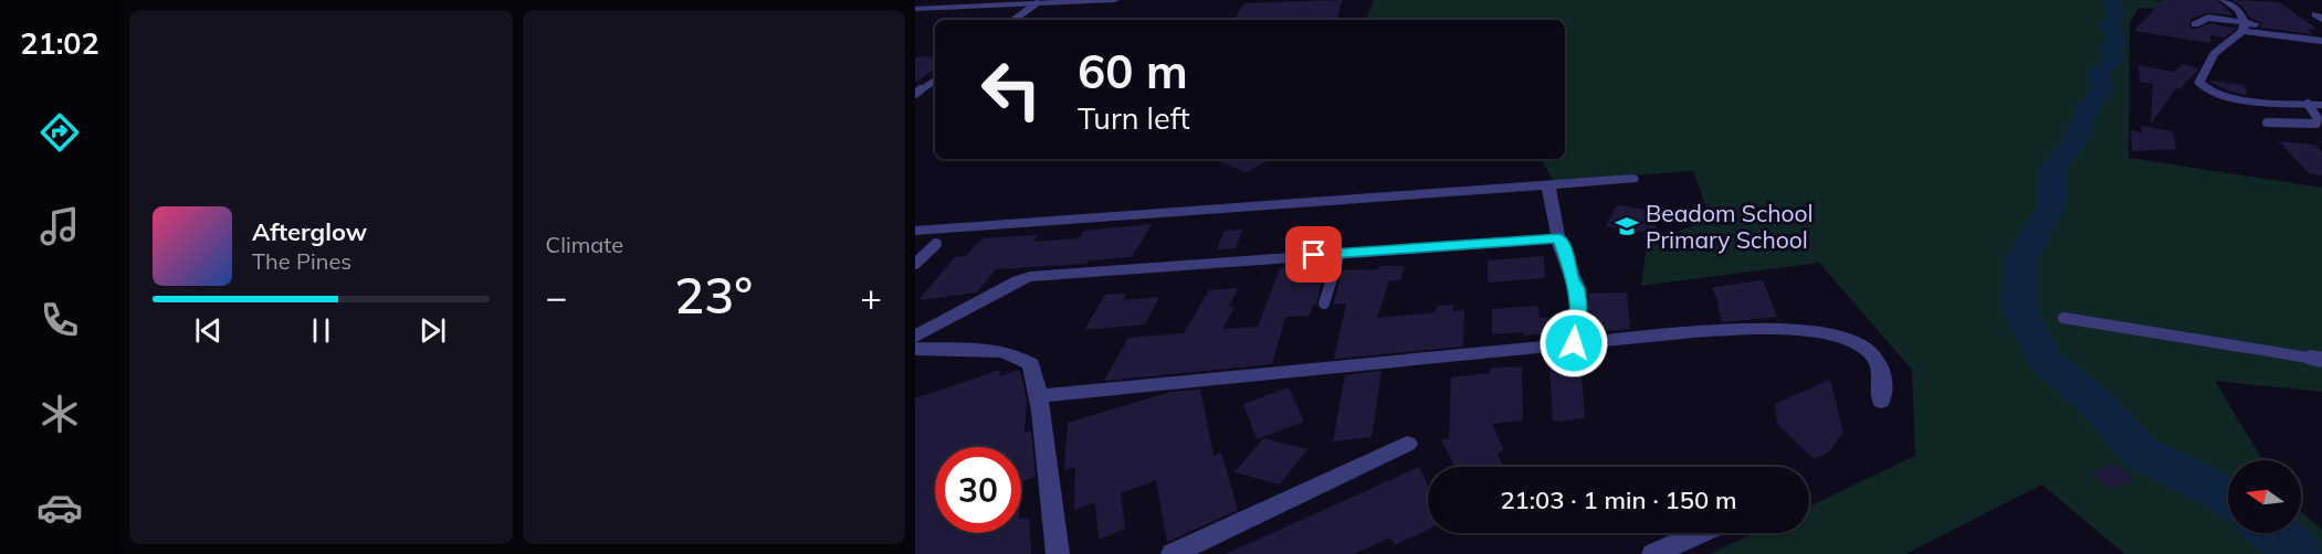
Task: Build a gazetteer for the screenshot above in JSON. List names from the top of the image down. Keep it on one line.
{"places":{"school or university":["Beadom School Primary School"]},"north":"left","page":{"tabs":"21:02","tile":"Climate","turn":["60 m","Turn left"],"song":["Afterglow","The Pines"],"heat":["−","23°","+"],"limit":"30","trip":"21:03 · 1 min · 150 m"}}
